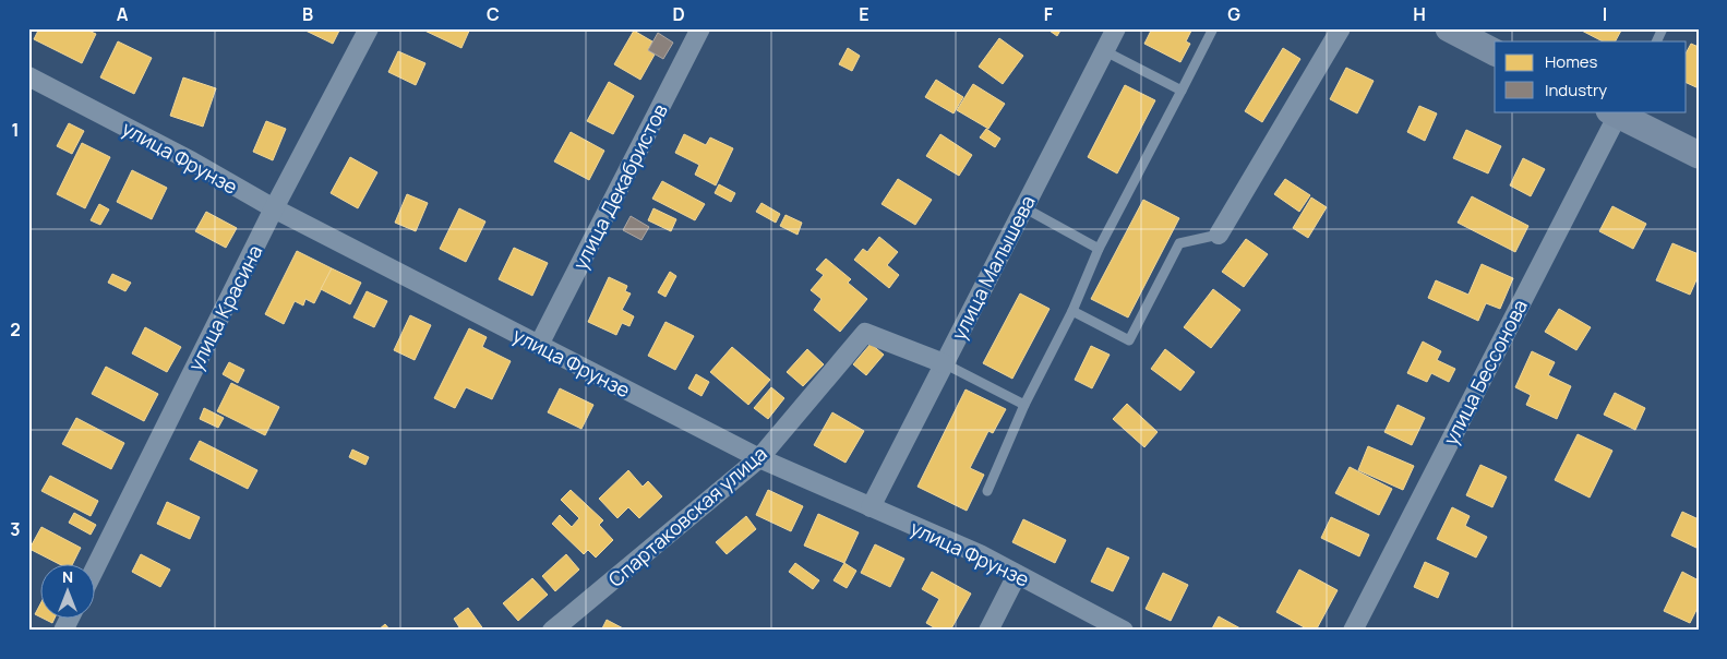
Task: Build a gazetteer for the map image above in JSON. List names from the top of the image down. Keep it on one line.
{"streets":{"street":["улица Фрунзе","улица Декабристов","улица Малышева","улица Красина","улица Бессонова","Спартаковская улица"]},"crossings":[["улица Фрунзе","улица Декабристов"],["улица Фрунзе","улица Малышева"],["улица Фрунзе","улица Красина"],["улица Фрунзе","Спартаковская улица"],["улица Малышева","Спартаковская улица"]],"legend":["Homes","Industry"],"north":"top","grid":{"columns":["A","B","C","D","E","F","G","H","I"],"rows":["1","2","3"]}}
